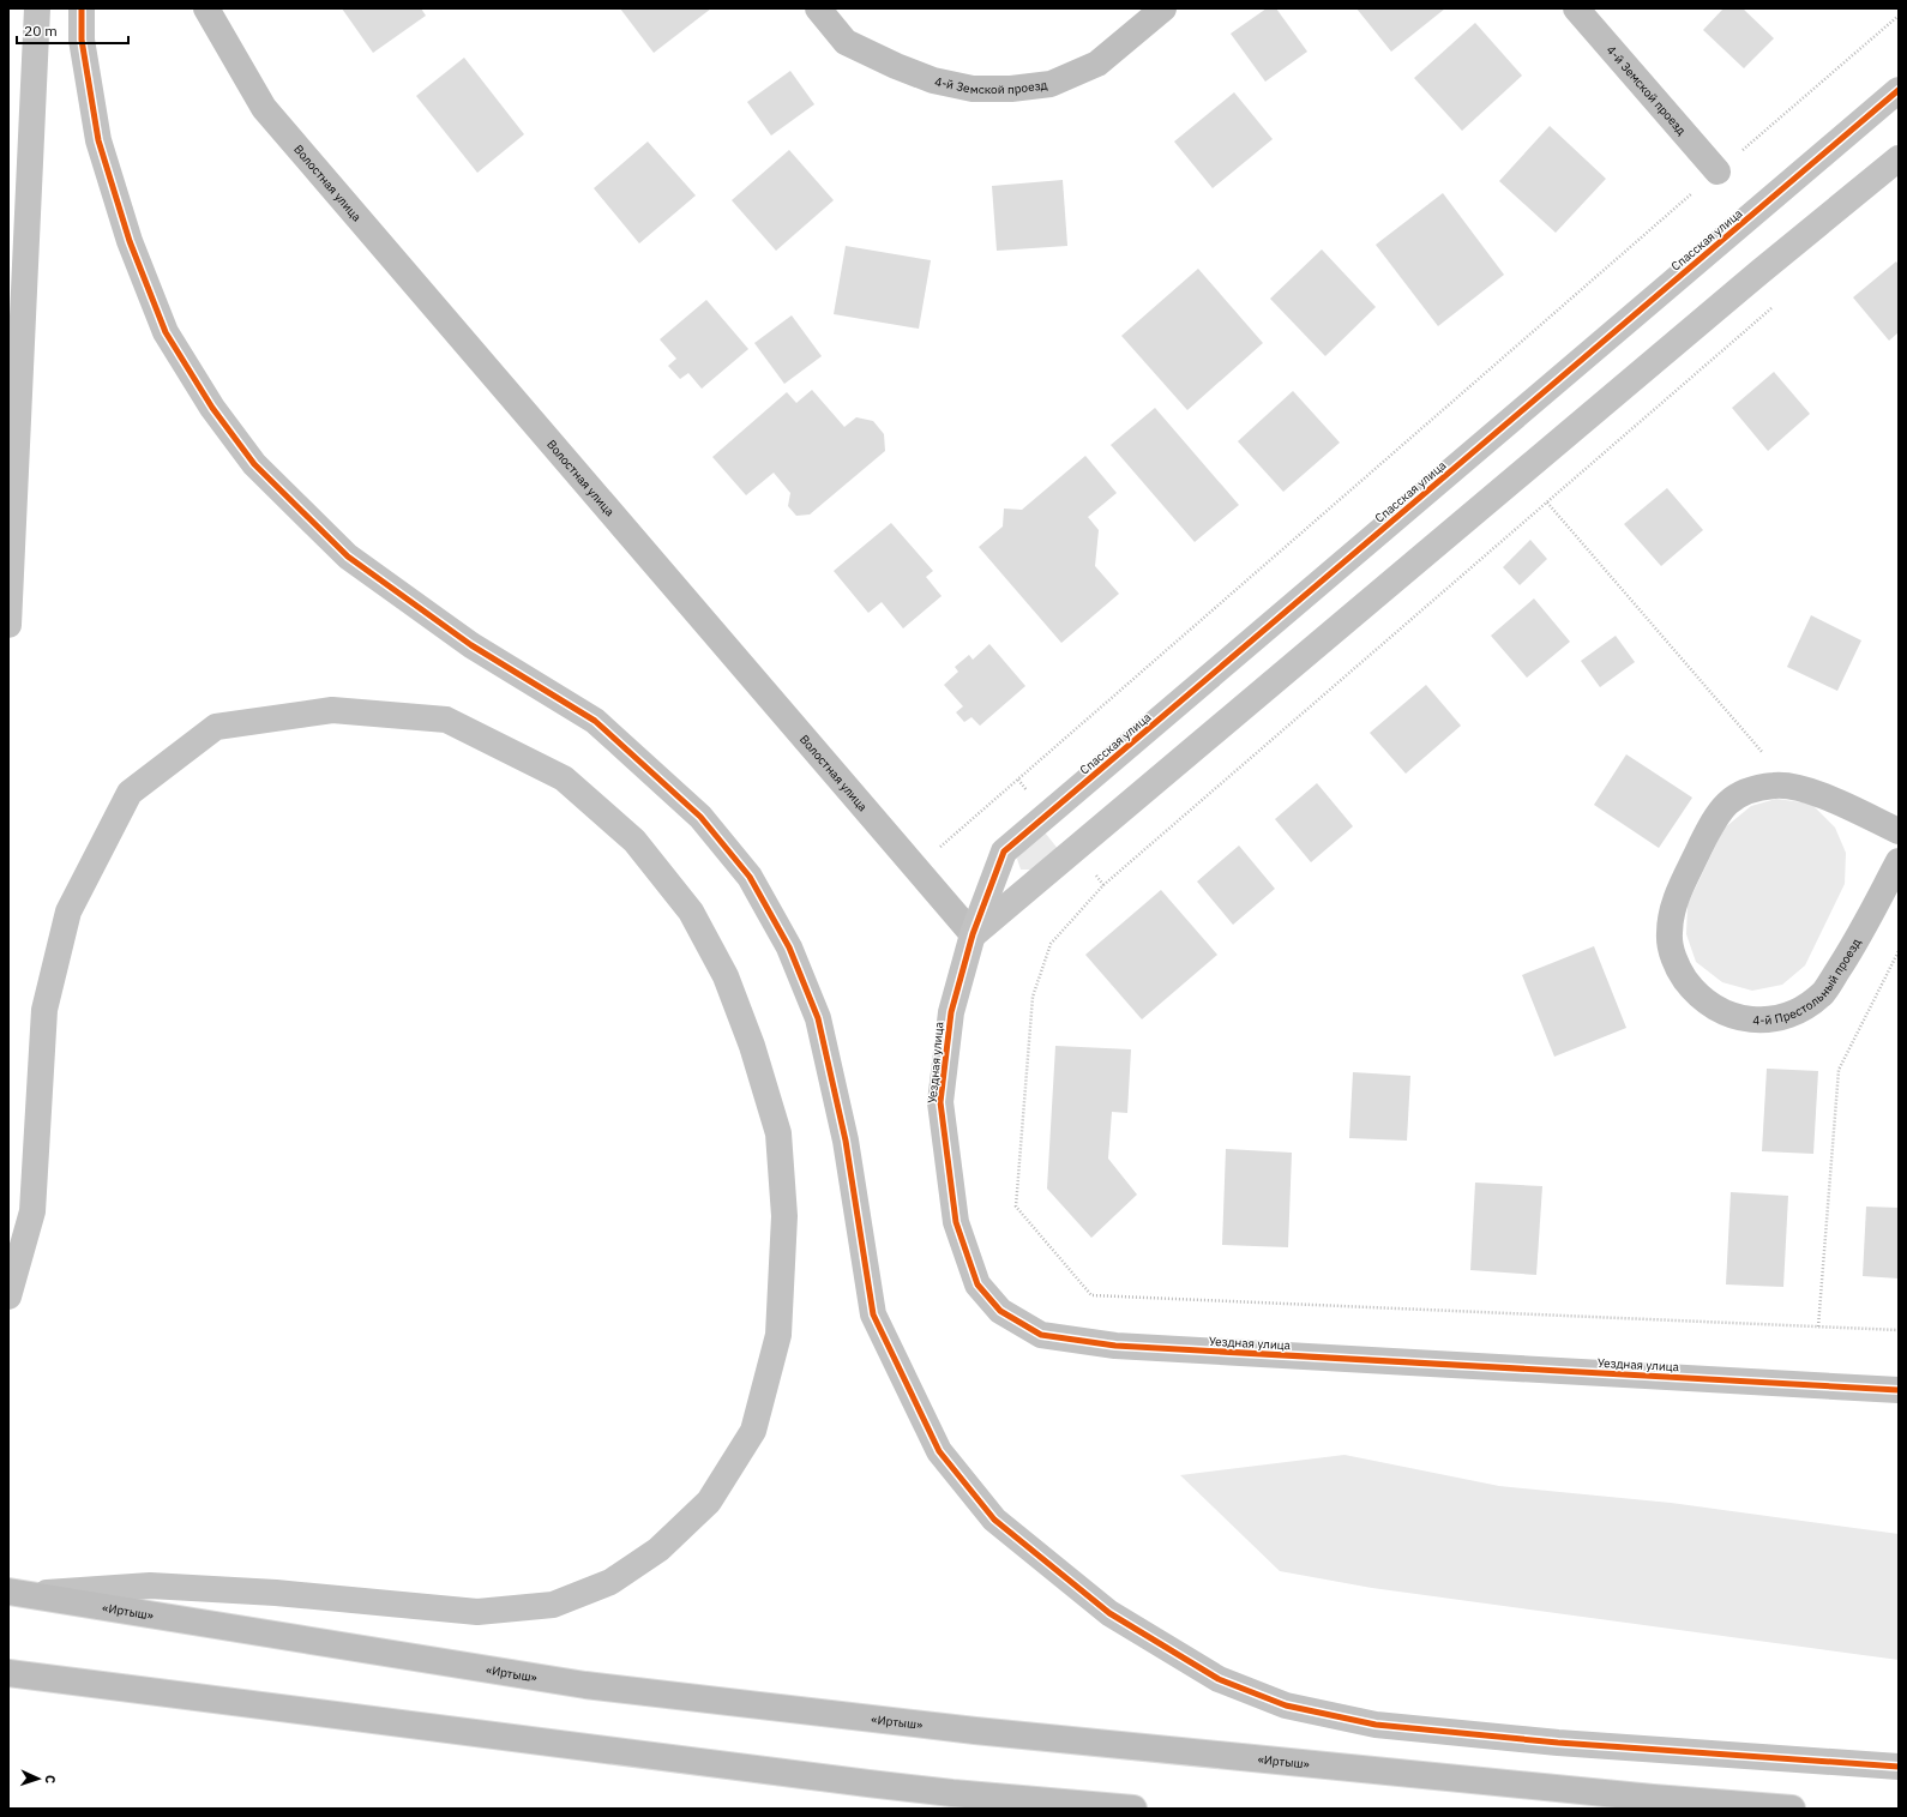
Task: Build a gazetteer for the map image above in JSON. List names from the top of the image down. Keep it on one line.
{"streets":{"highway":["«Иртыш»"],"street":["4-й Земской проезд","Волостная улица","Спасская улица","4-й Престольный проезд","Уездная улица"]},"crossings":[["Волостная улица","Спасская улица"],["Волостная улица","Уездная улица"],["Спасская улица","Уездная улица"]],"scale_bar":"20 m","north":"right"}
